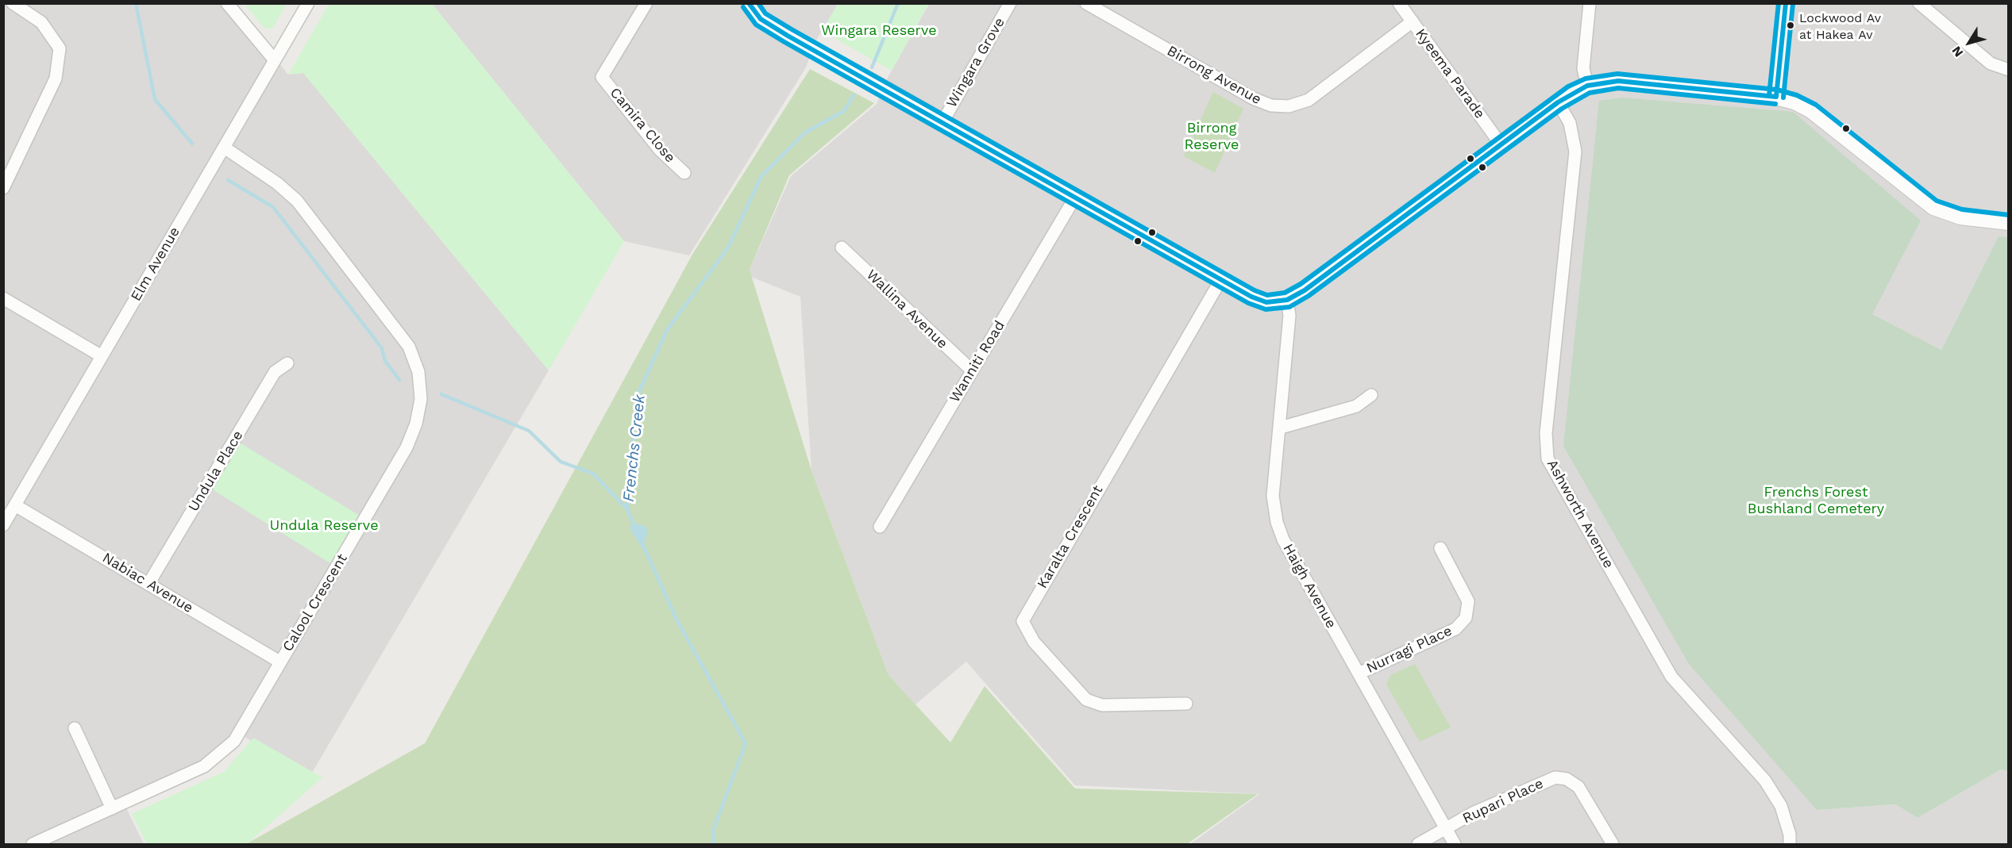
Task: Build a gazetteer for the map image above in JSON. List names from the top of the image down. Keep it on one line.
{"streets":{"street":["Wingara Grove","Kyeema Parade","Birrong Avenue","Camira Close","Elm Avenue","Wallina Avenue","Wanniti Road","Undula Place","Ashworth Avenue","Karalta Crescent","Nabiac Avenue","Haigh Avenue","Calool Crescent","Nurragi Place","Rupari Place"]},"crossings":[["Kyeema Parade","Birrong Avenue"],["Elm Avenue","Nabiac Avenue"],["Elm Avenue","Calool Crescent"],["Wallina Avenue","Wanniti Road"],["Undula Place","Nabiac Avenue"],["Nabiac Avenue","Calool Crescent"],["Haigh Avenue","Nurragi Place"],["Haigh Avenue","Rupari Place"]],"water":["Frenchs Creek"],"parks":["Wingara Reserve","Birrong Reserve","Frenchs Forest Bushland Cemetery","Undula Reserve"],"places":["Lockwood Av at Hakea Av"],"north":"bottom left"}
